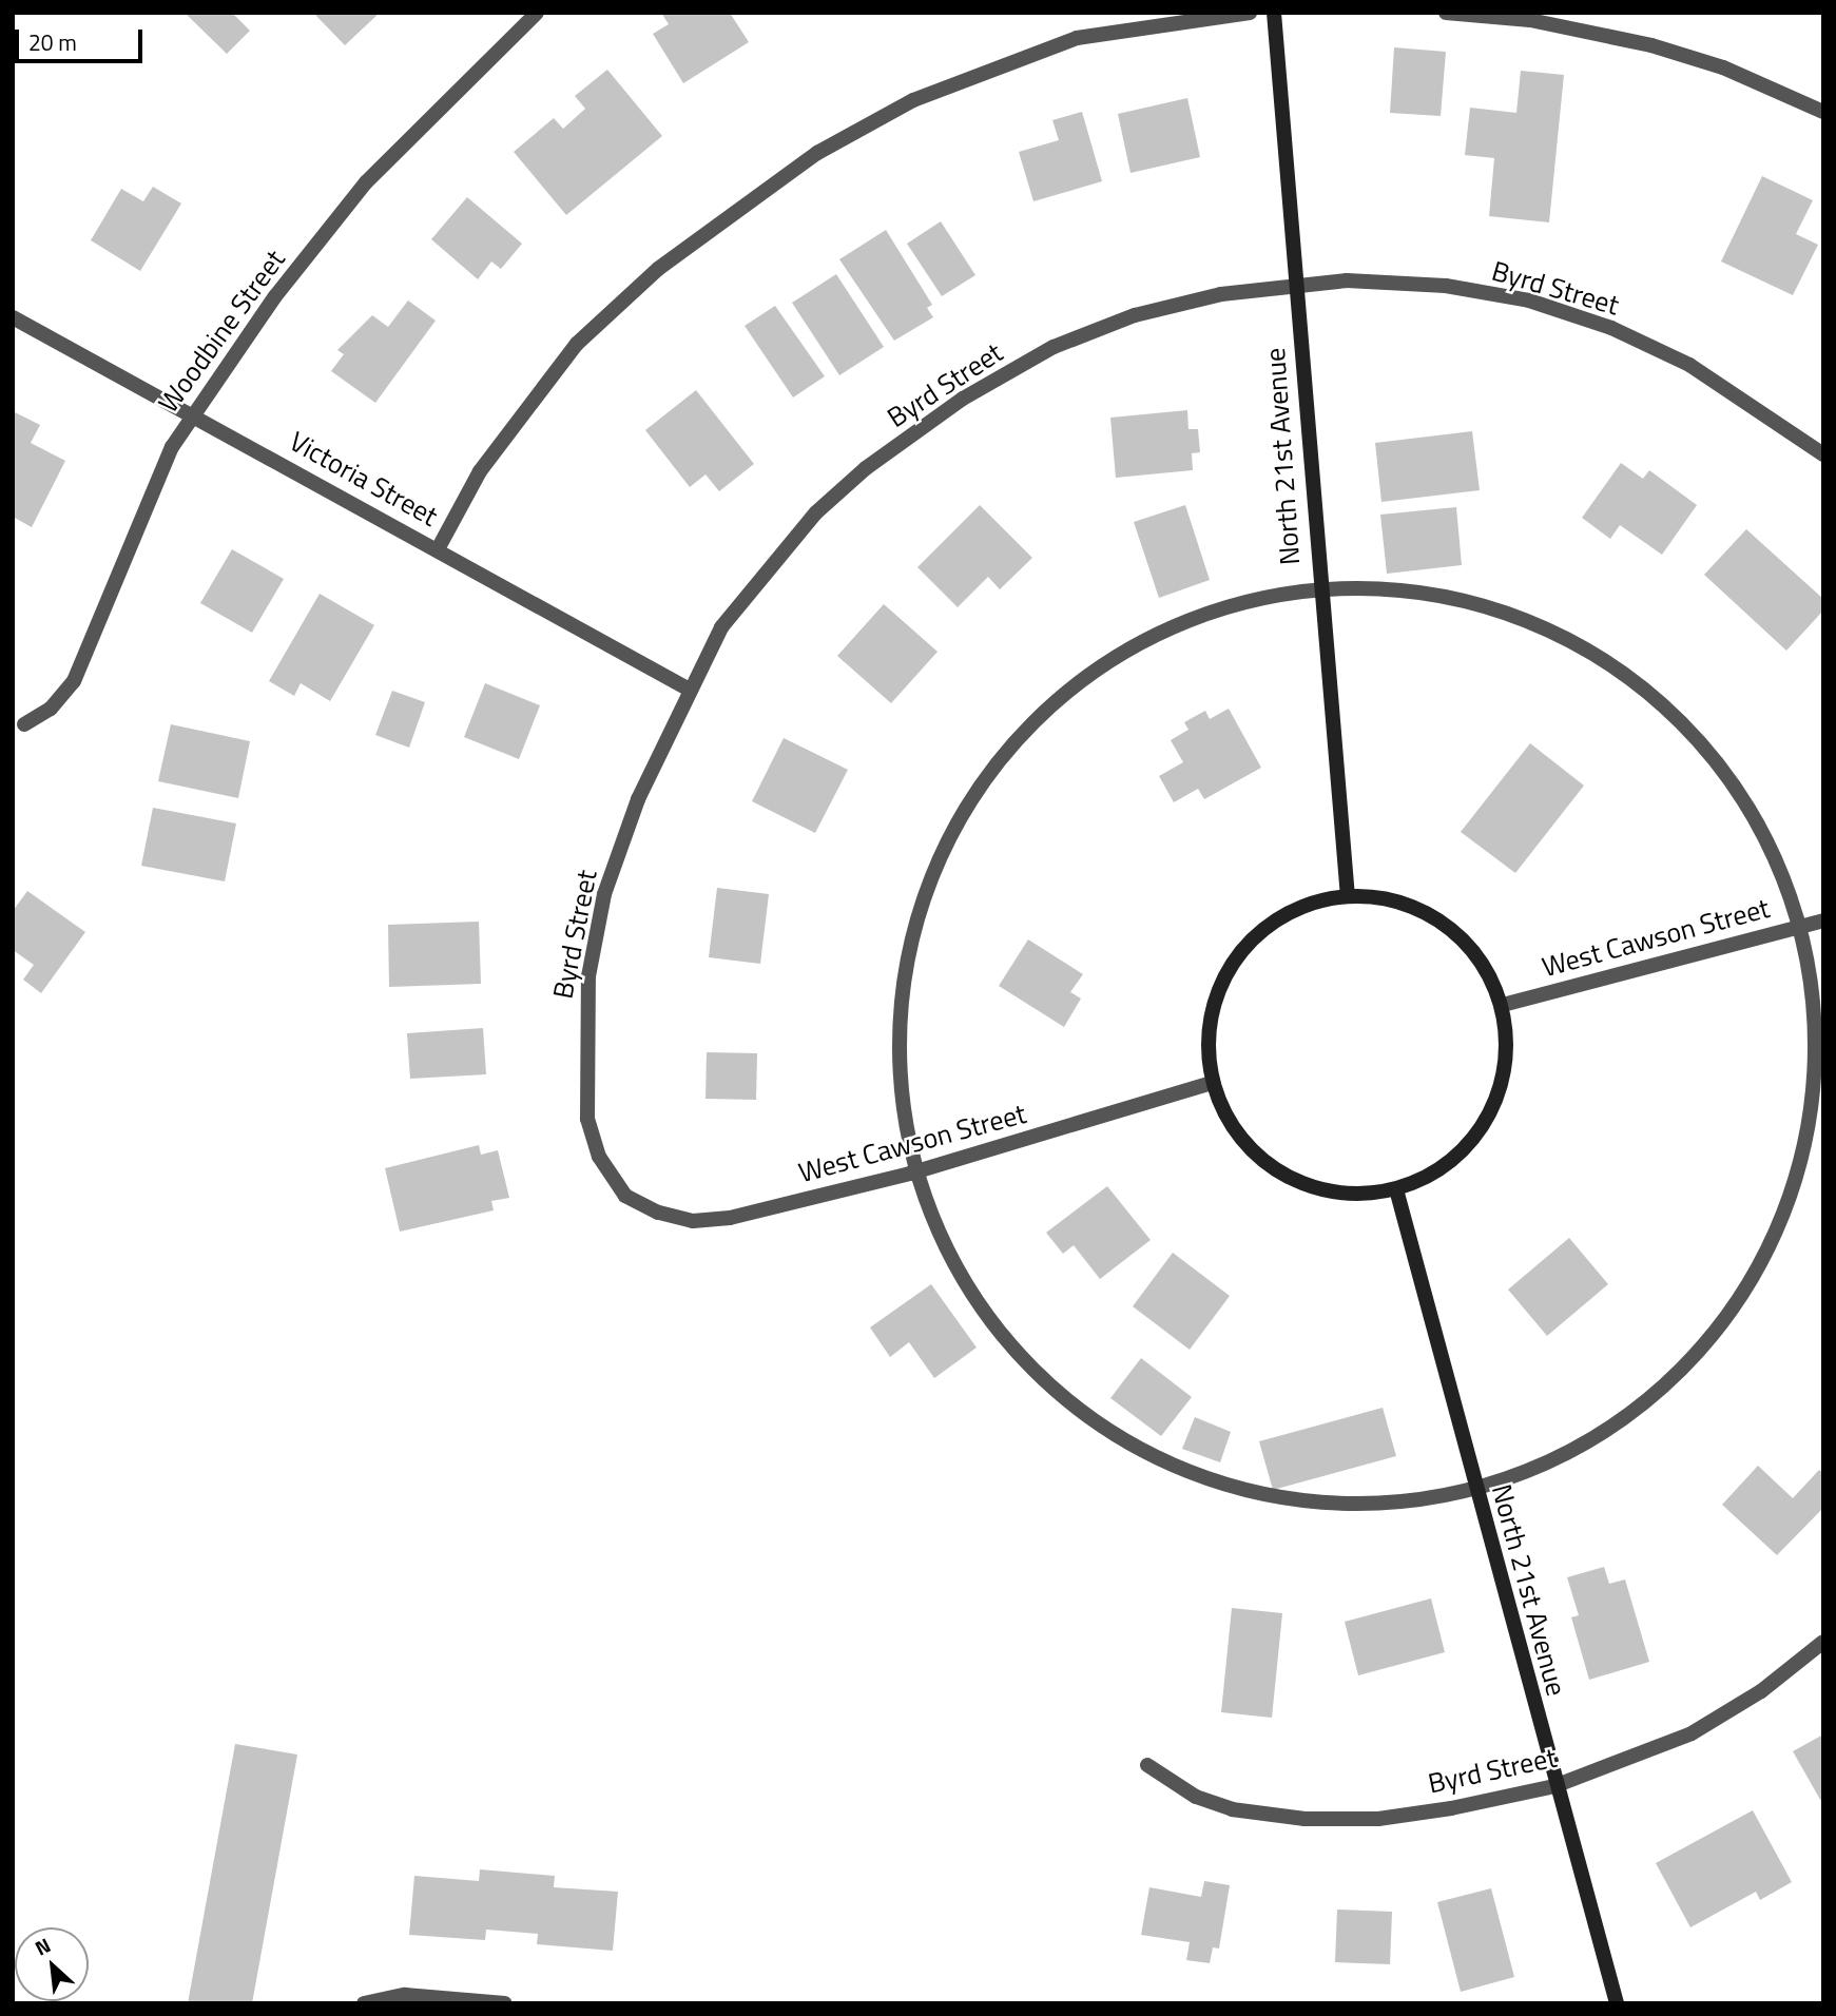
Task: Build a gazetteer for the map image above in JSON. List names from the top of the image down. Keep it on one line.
{"streets":{"street":["Byrd Street","Woodbine Street","North 21st Avenue","Victoria Street","West Cawson Street"]},"crossings":[["Byrd Street","North 21st Avenue"],["Byrd Street","Victoria Street"],["Byrd Street","West Cawson Street"],["Woodbine Street","Victoria Street"]],"scale_bar":"20 m","north":"top left"}
